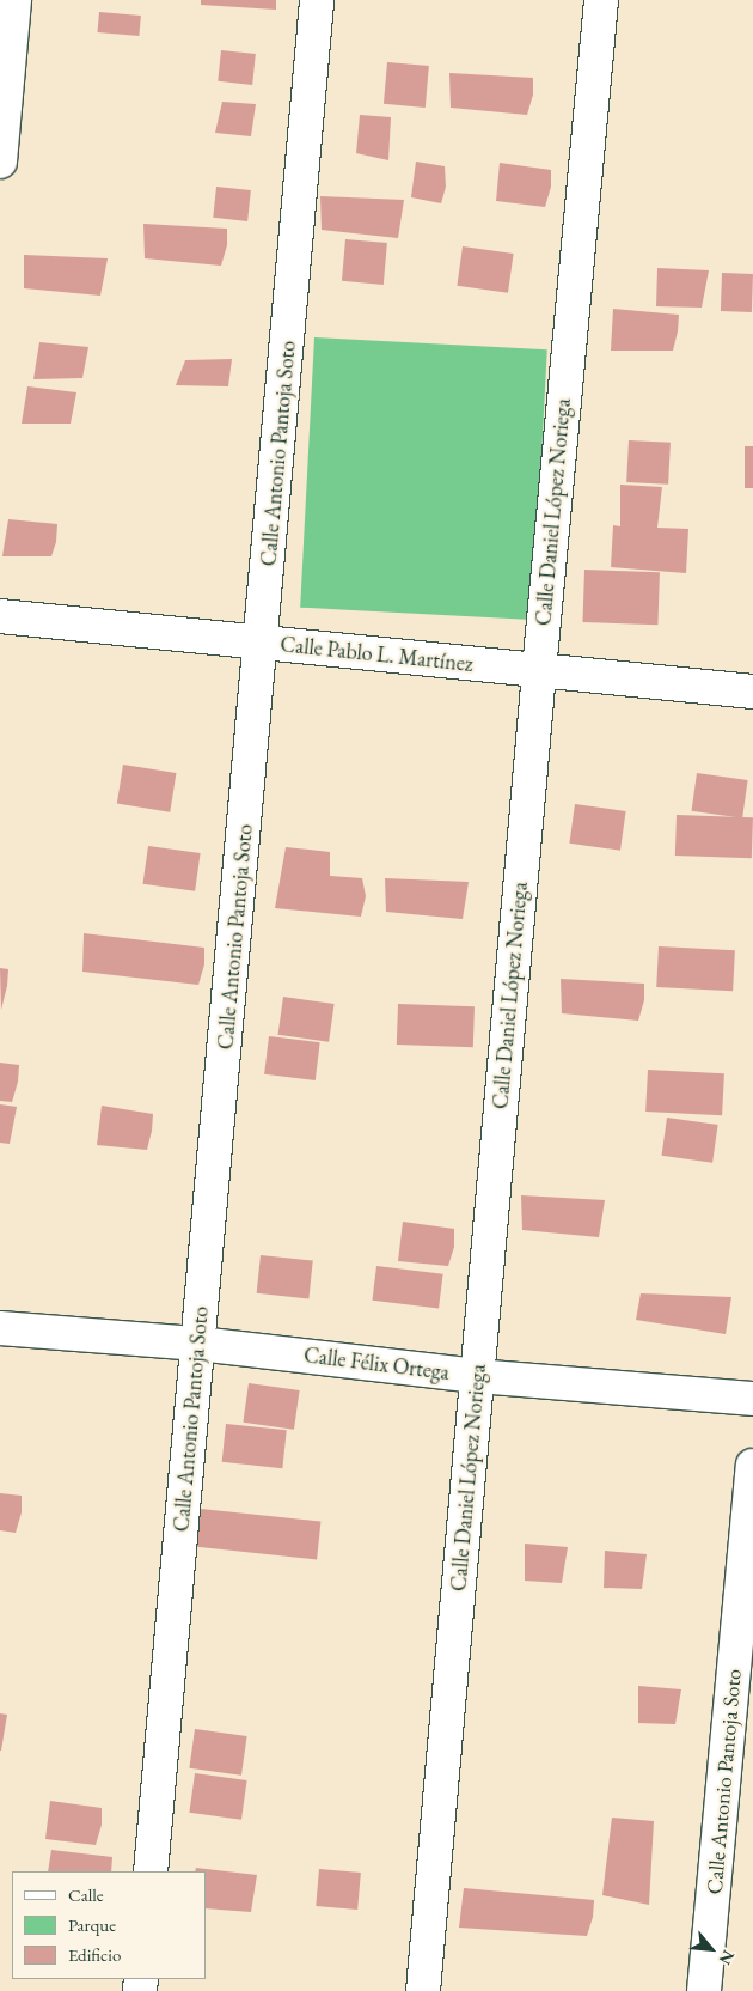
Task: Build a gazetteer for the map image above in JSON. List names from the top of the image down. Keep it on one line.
{"streets":{"street":["Calle Antonio Pantoja Soto","Calle Daniel López Noriega","Calle Pablo L. Martínez","Calle Félix Ortega"]},"crossings":[["Calle Antonio Pantoja Soto","Calle Pablo L. Martínez"],["Calle Antonio Pantoja Soto","Calle Félix Ortega"],["Calle Daniel López Noriega","Calle Pablo L. Martínez"],["Calle Daniel López Noriega","Calle Félix Ortega"]],"legend":["Calle","Parque","Edificio"],"north":"bottom right"}
